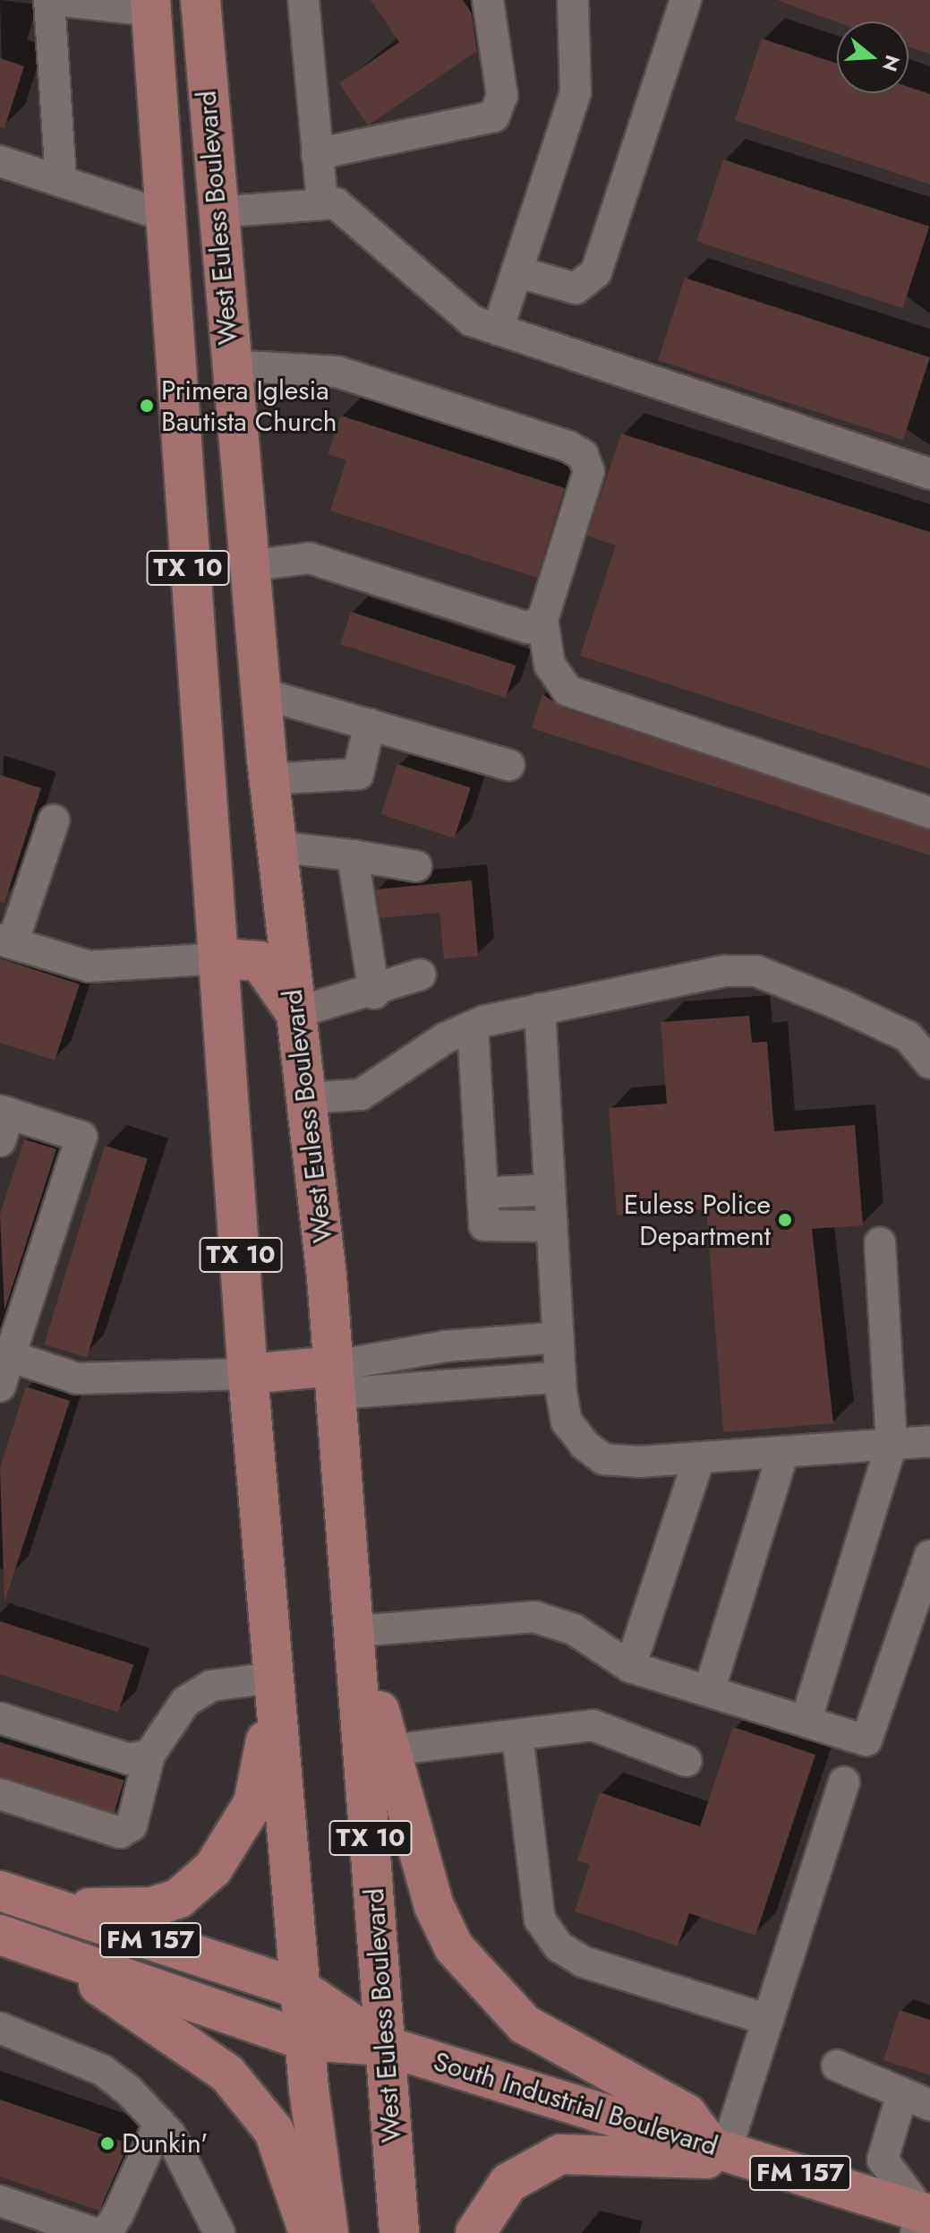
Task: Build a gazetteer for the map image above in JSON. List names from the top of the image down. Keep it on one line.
{"streets":{"main road":["West Euless Boulevard","TX 10","FM 157","South Industrial Boulevard"]},"crossings":[["West Euless Boulevard","South Industrial Boulevard"]],"places":["Primera Iglesia Bautista Church","Euless Police Department","Dunkin'"],"north":"right"}
